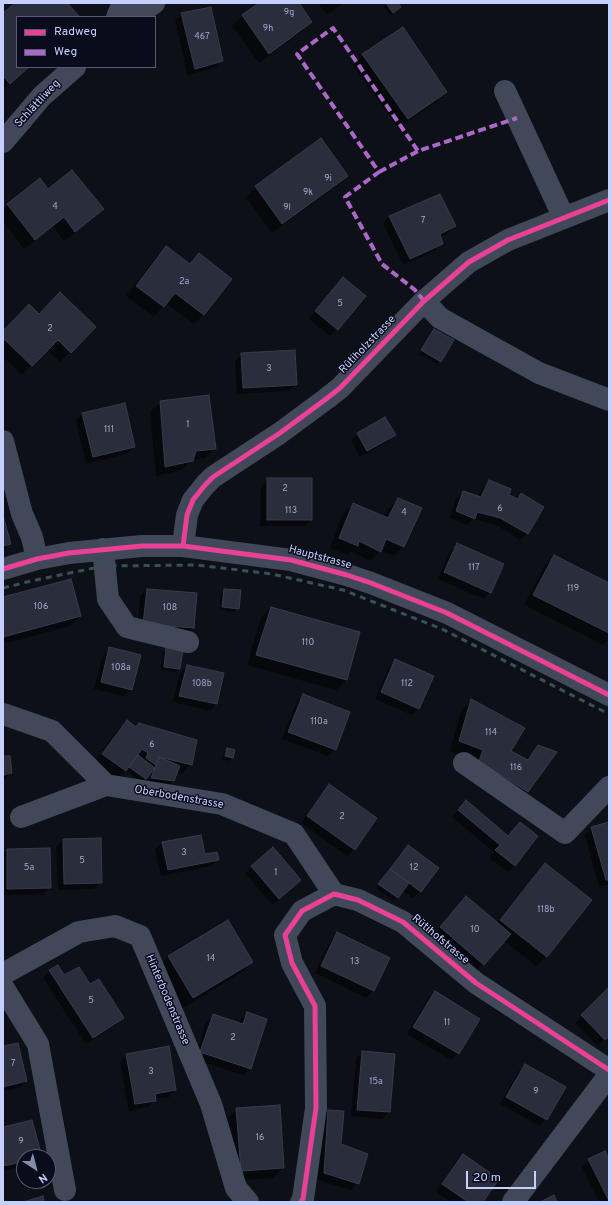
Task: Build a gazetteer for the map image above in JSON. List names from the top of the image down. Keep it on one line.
{"streets":{"street":["Schlättliweg","Rütiholzstrasse","Hauptstrasse","Oberbodenstrasse","Rütihofstrasse","Hinterbodenstrasse"]},"crossings":[["Rütiholzstrasse","Hauptstrasse"],["Oberbodenstrasse","Rütihofstrasse"]],"house_numbers":["9g","9h","467","9i","9k","4","9l","7","2a","5","2","3","1","111","2","6","113","4","117","119","106","108","110","108a","108b","112","110a","114","6","116","2","3","5","5a","12","1","118b","10","14","13","5","11","2","7","3","15a","9","16","9"],"legend":["Radweg","Weg"],"scale_bar":"20 m","north":"bottom right"}
